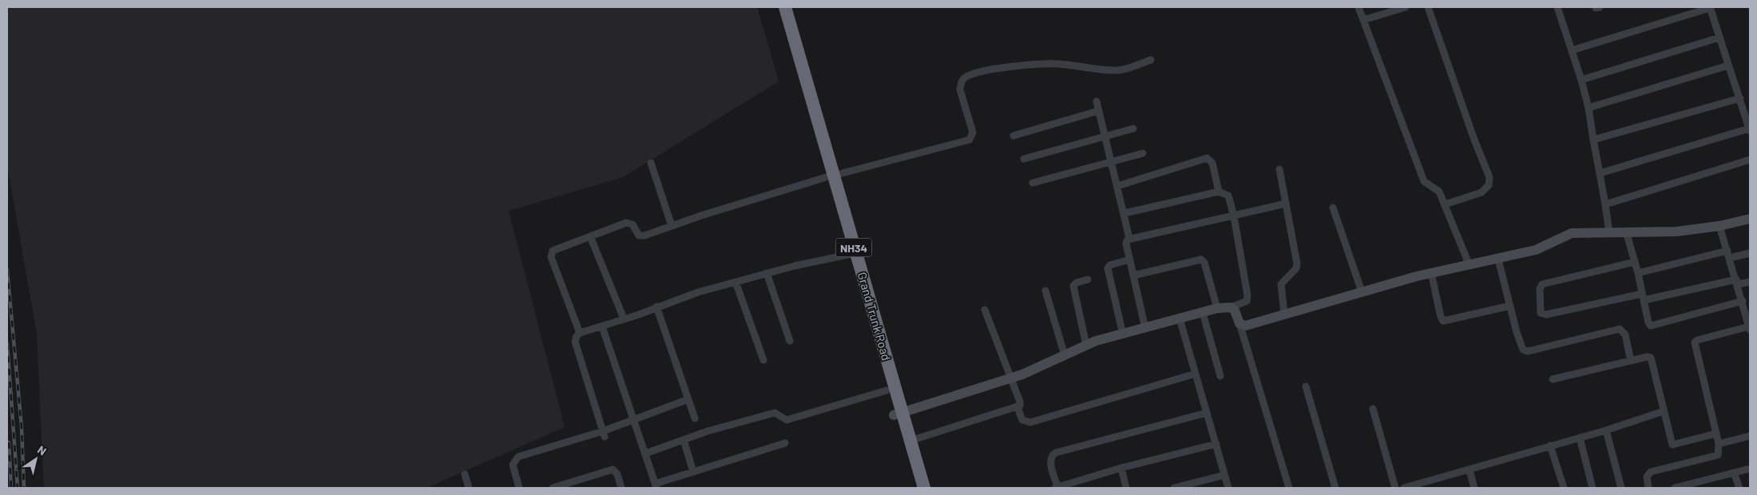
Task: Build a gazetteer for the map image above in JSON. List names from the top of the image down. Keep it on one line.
{"streets":{"highway":["NH34","Grand Trunk Road"]},"north":"top right"}
